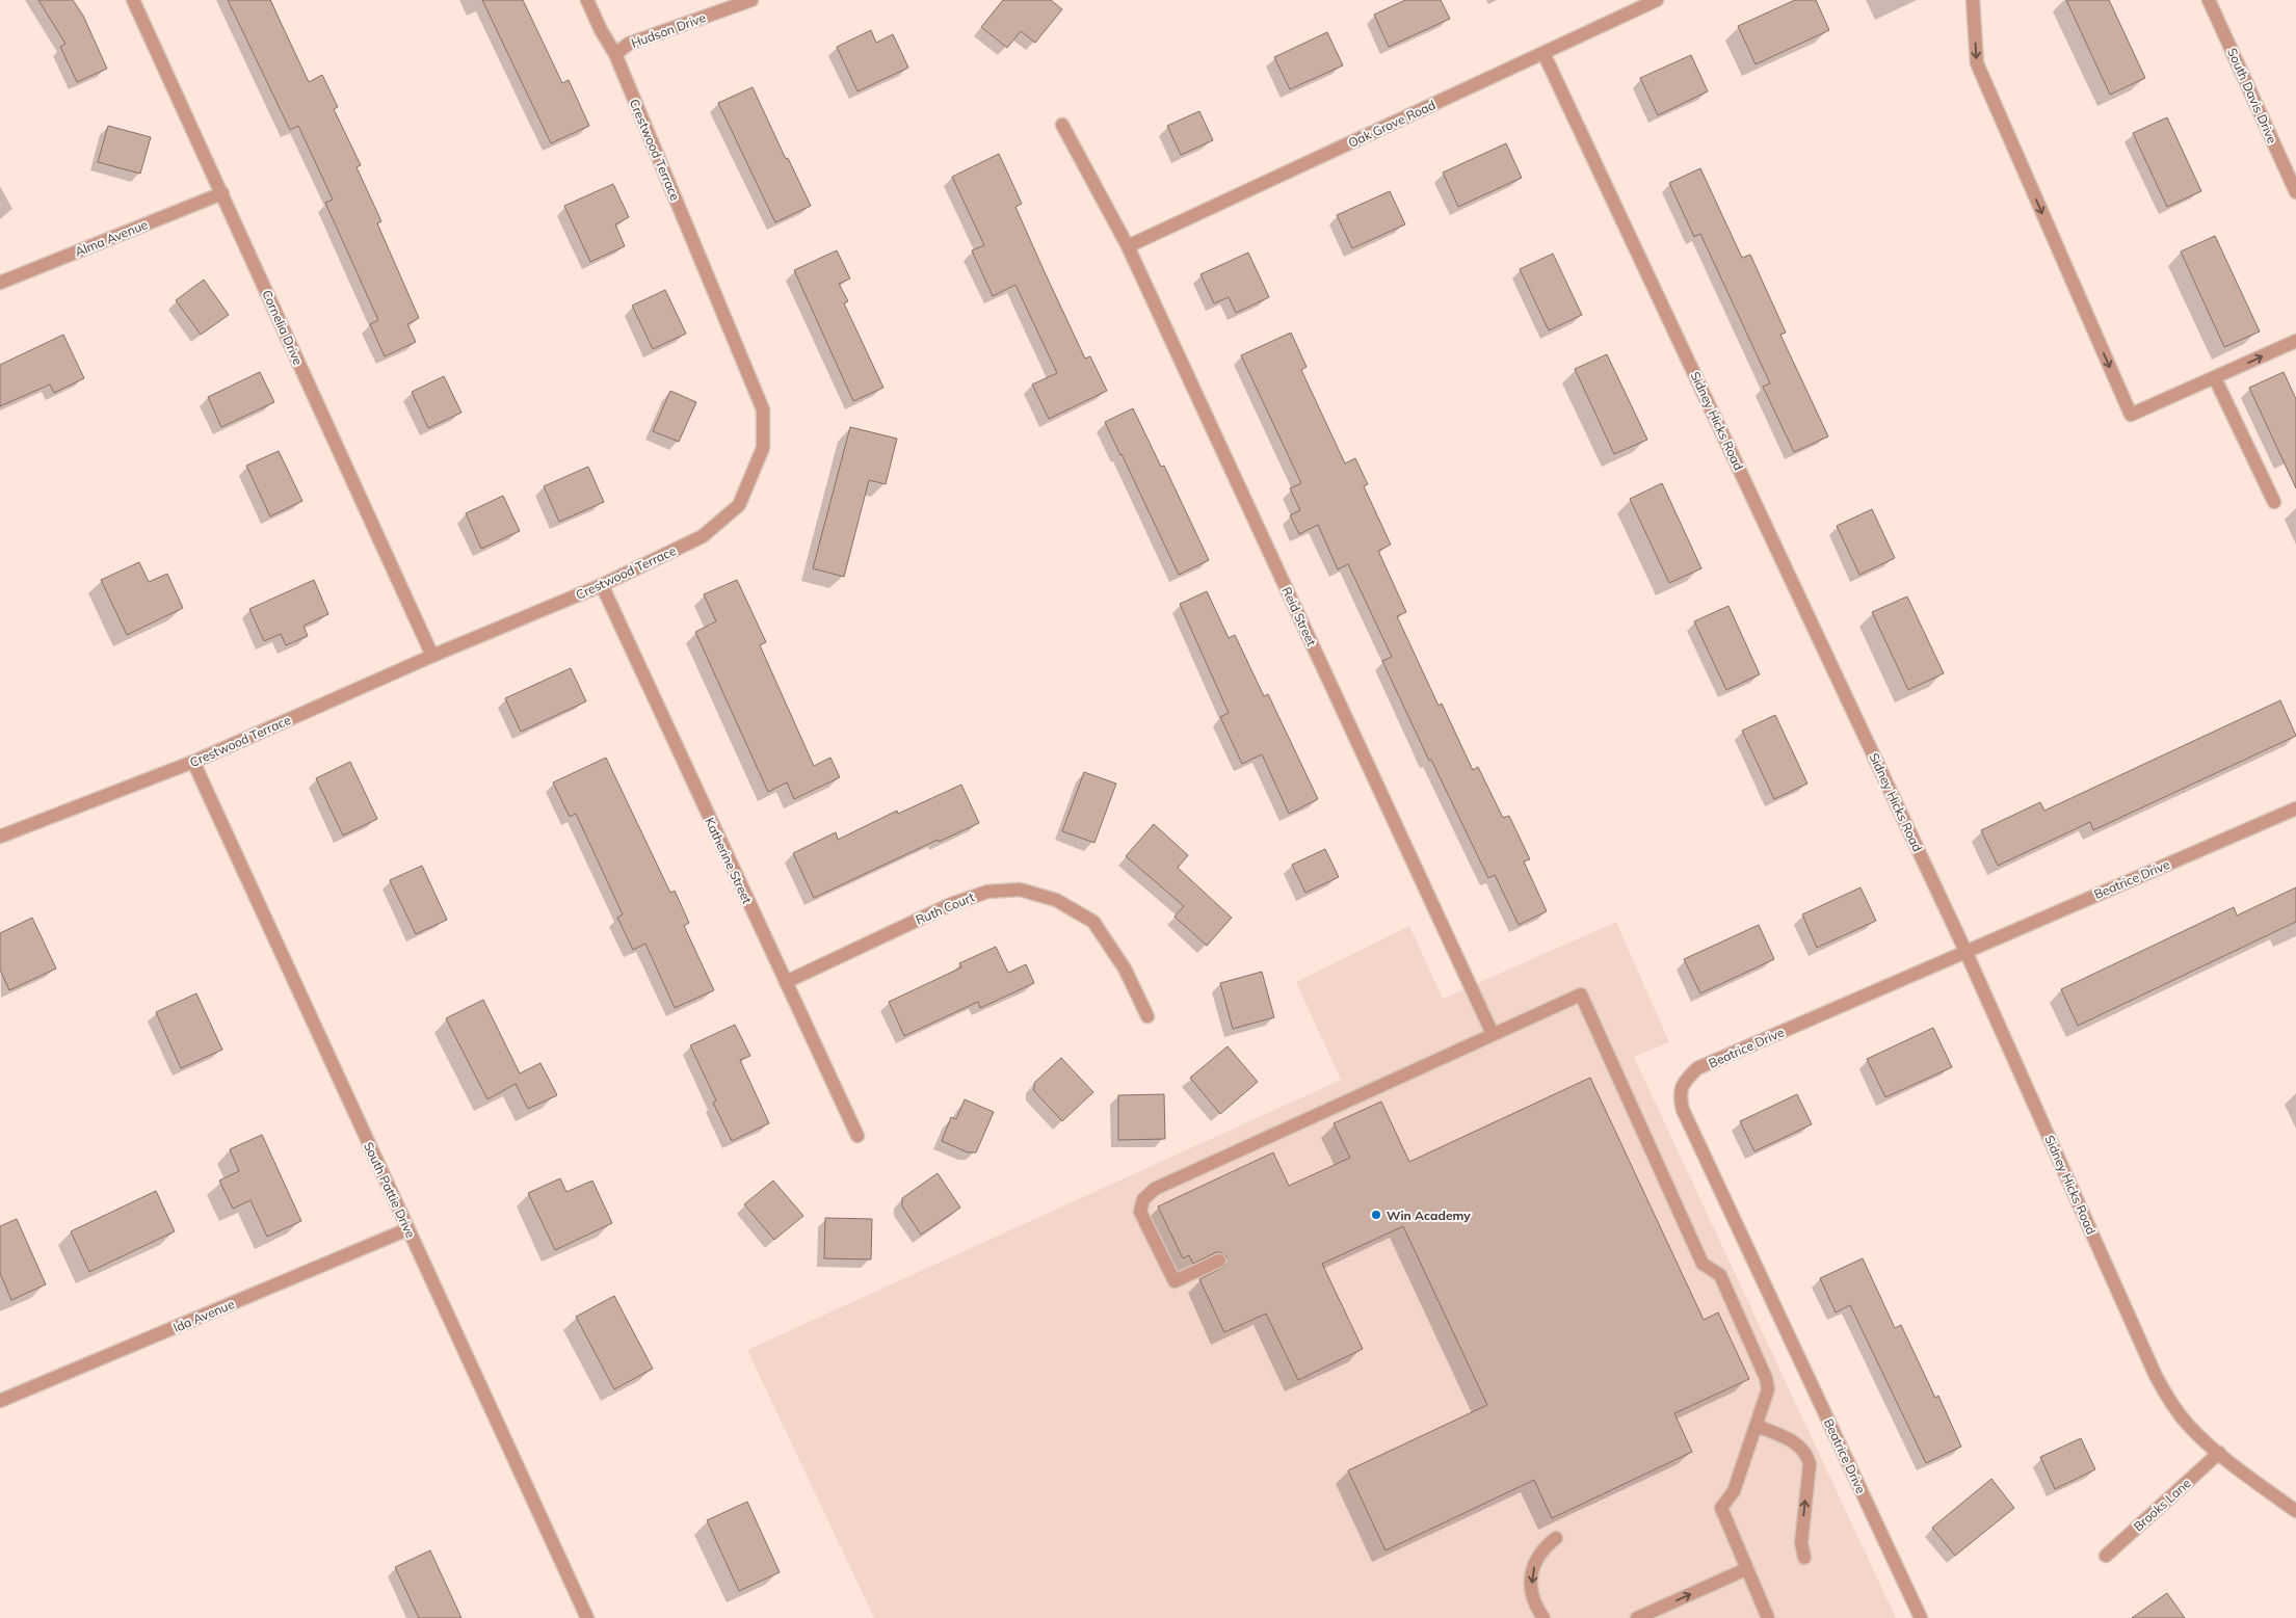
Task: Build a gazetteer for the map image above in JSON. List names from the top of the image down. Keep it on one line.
{"streets":{"street":["Hudson Drive","South Davis Drive","Oak Grove Road","Crestwood Terrace","Alma Avenue","Cornelia Drive","Sidney Hicks Road","Reid Street","Katherine Street","Beatrice Drive","Ruth Court","South Pattie Drive","Ida Avenue","Brooks Lane"]},"crossings":[["Hudson Drive","Crestwood Terrace"],["Oak Grove Road","Sidney Hicks Road"],["Oak Grove Road","Reid Street"],["Crestwood Terrace","Cornelia Drive"],["Crestwood Terrace","Katherine Street"],["Crestwood Terrace","South Pattie Drive"],["Alma Avenue","Cornelia Drive"],["Sidney Hicks Road","Beatrice Drive"],["Sidney Hicks Road","Brooks Lane"],["Katherine Street","Ruth Court"],["South Pattie Drive","Ida Avenue"]],"places":["Win Academy"]}
